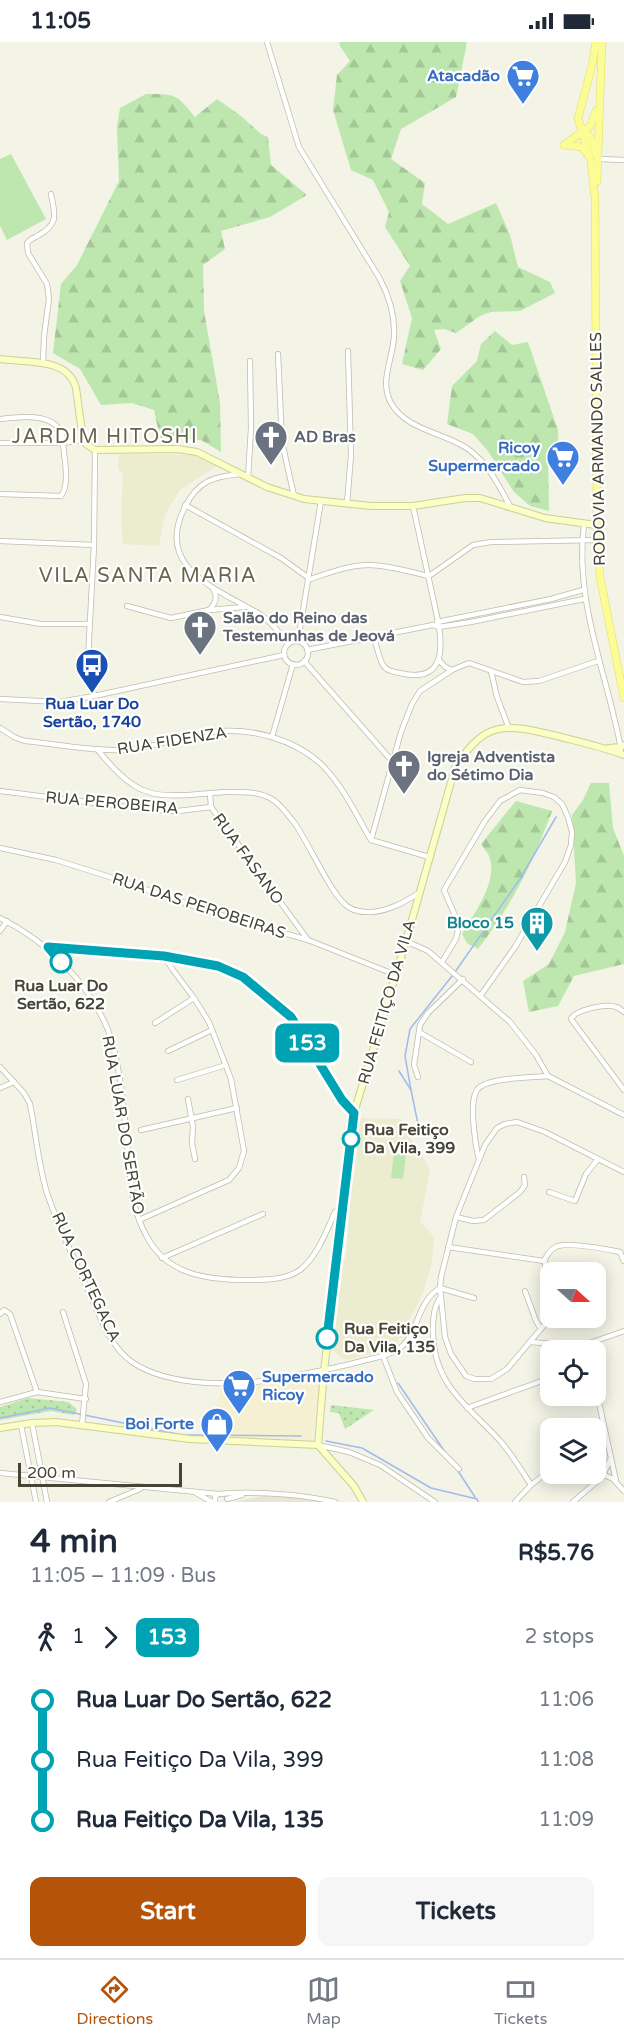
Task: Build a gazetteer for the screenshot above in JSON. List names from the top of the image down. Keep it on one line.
{"streets":{"main road":["RODOVIA ARMANDO SALLES"],"street":["RUA FIDENZA","RUA PEROBEIRA","RUA FASANO","RUA DAS PEROBEIRAS","RUA FEITIÇO DA VILA","RUA LUAR DO SERTÃO","RUA CORTEGACA"]},"crossings":[["RUA PEROBEIRA","RUA FASANO"],["RUA FASANO","RUA DAS PEROBEIRAS"],["RUA DAS PEROBEIRAS","RUA FEITIÇO DA VILA"],["RUA FEITIÇO DA VILA","RUA LUAR DO SERTÃO"]],"districts":["JARDIM HITOSHI","VILA SANTA MARIA"],"places":{"supermarket":["Atacadão","Ricoy Supermercado","Supermercado Ricoy"],"church":["AD Bras","Salão do Reino das Testemunhas de Jeová","Igreja Adventista do Sétimo Dia"],"bus stop":["Rua Luar Do Sertão, 1740"],"building":["Bloco 15"],"other":["Rua Luar Do Sertão, 622","Rua Feitiço Da Vila, 399","Rua Feitiço Da Vila, 135"],"shop":["Boi Forte"]},"lines":["bus line 153"],"scale_bar":"200 m","north":"right","page":{"status":"11:05","on_map":"153","scale":"200 m","heading":["4 min","11:05 – 11:09 · Bus","R$5.76"],"legs":["1","153","2 stops"],"list":[{"name":"Rua Luar Do Sertão, 622","value":"11:06"},{"name":"Rua Feitiço Da Vila, 399","value":"11:08"},{"name":"Rua Feitiço Da Vila, 135","value":"11:09"}],"buttons":["Start","Tickets"],"tabs":["Directions","Map","Tickets"]}}
